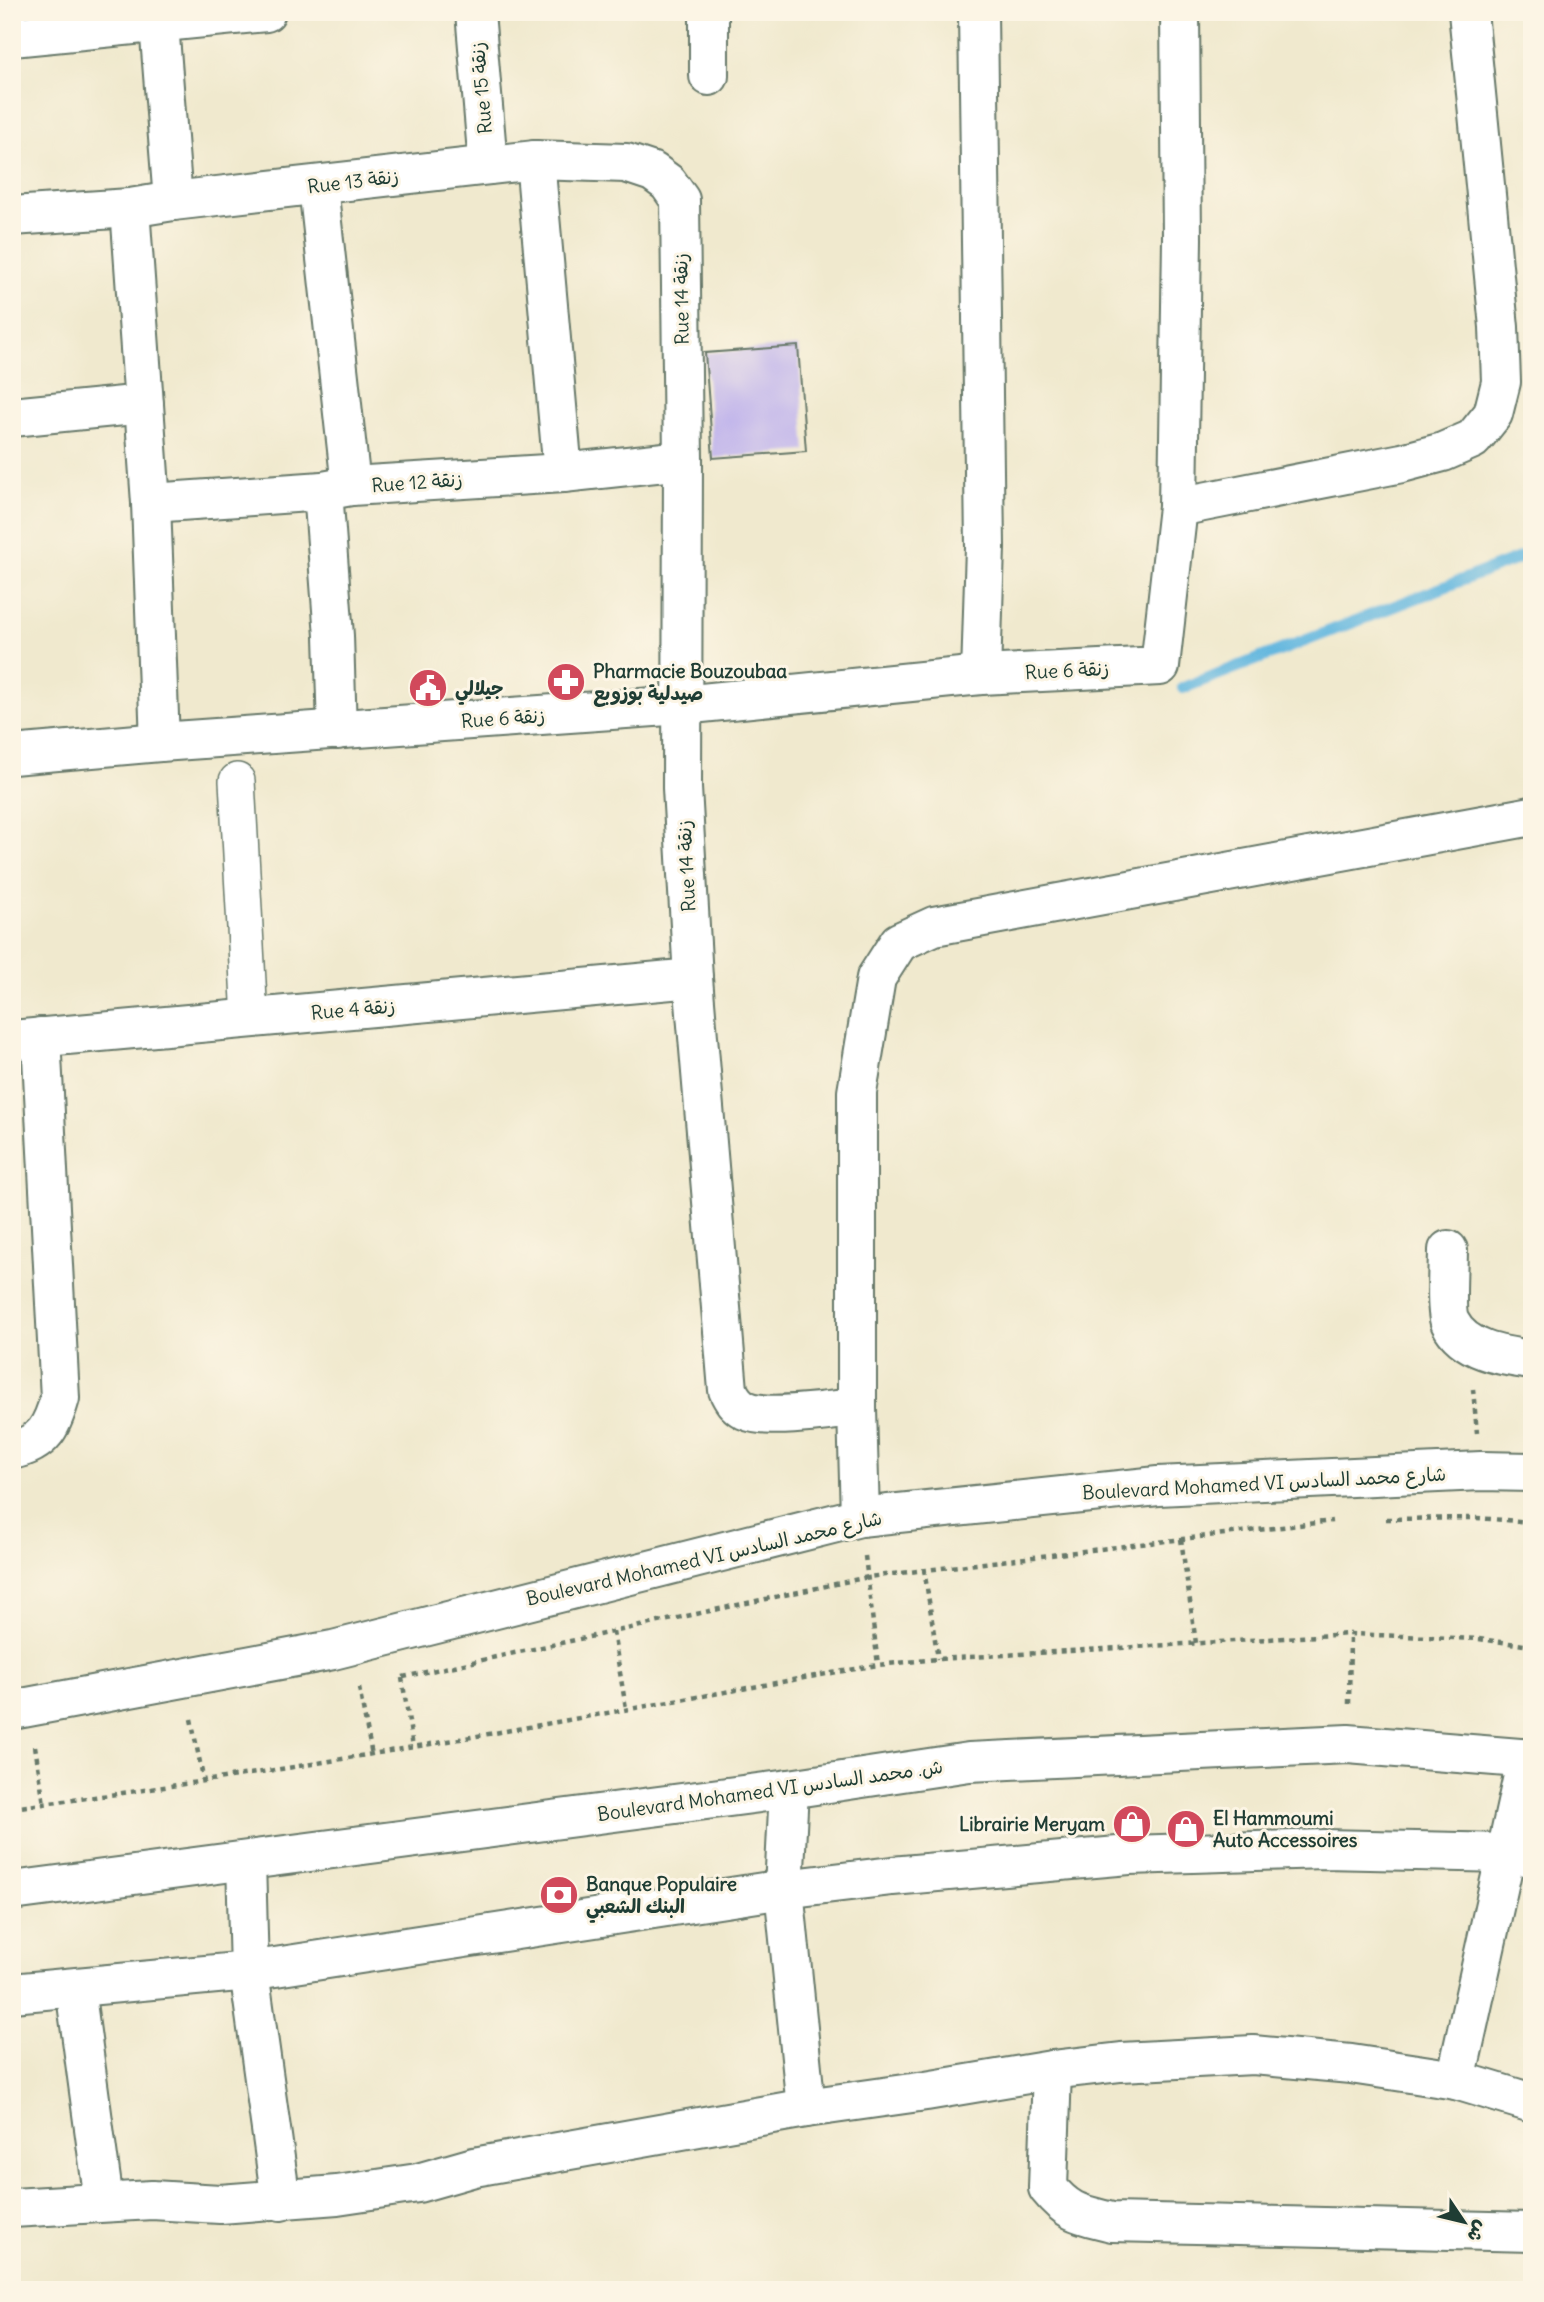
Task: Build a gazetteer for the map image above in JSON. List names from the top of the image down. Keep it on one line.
{"streets":{"street":["Rue 15 زنقة","Rue 13 زنقة","Rue 14 زنقة","Rue 12 زنقة","Rue 6 زنقة","Rue 4 زنقة","Boulevard Mohamed VI شارع محمد السادس","Boulevard Mohamed VI ش. محمد السادس"]},"crossings":[["Rue 15 زنقة","Rue 13 زنقة"],["Rue 13 زنقة","Rue 14 زنقة"],["Rue 14 زنقة","Rue 12 زنقة"],["Rue 14 زنقة","Rue 6 زنقة"],["Rue 14 زنقة","Rue 4 زنقة"]],"places":{"pharmacy":["Pharmacie Bouzoubaa صيدلية بوزوبع"],"public building":["جيلالي"],"shop":["Librairie Meryam","El Hammoumi Auto Accessoires"],"bank":["Banque Populaire البنك الشعبي"]},"north":"bottom right"}
